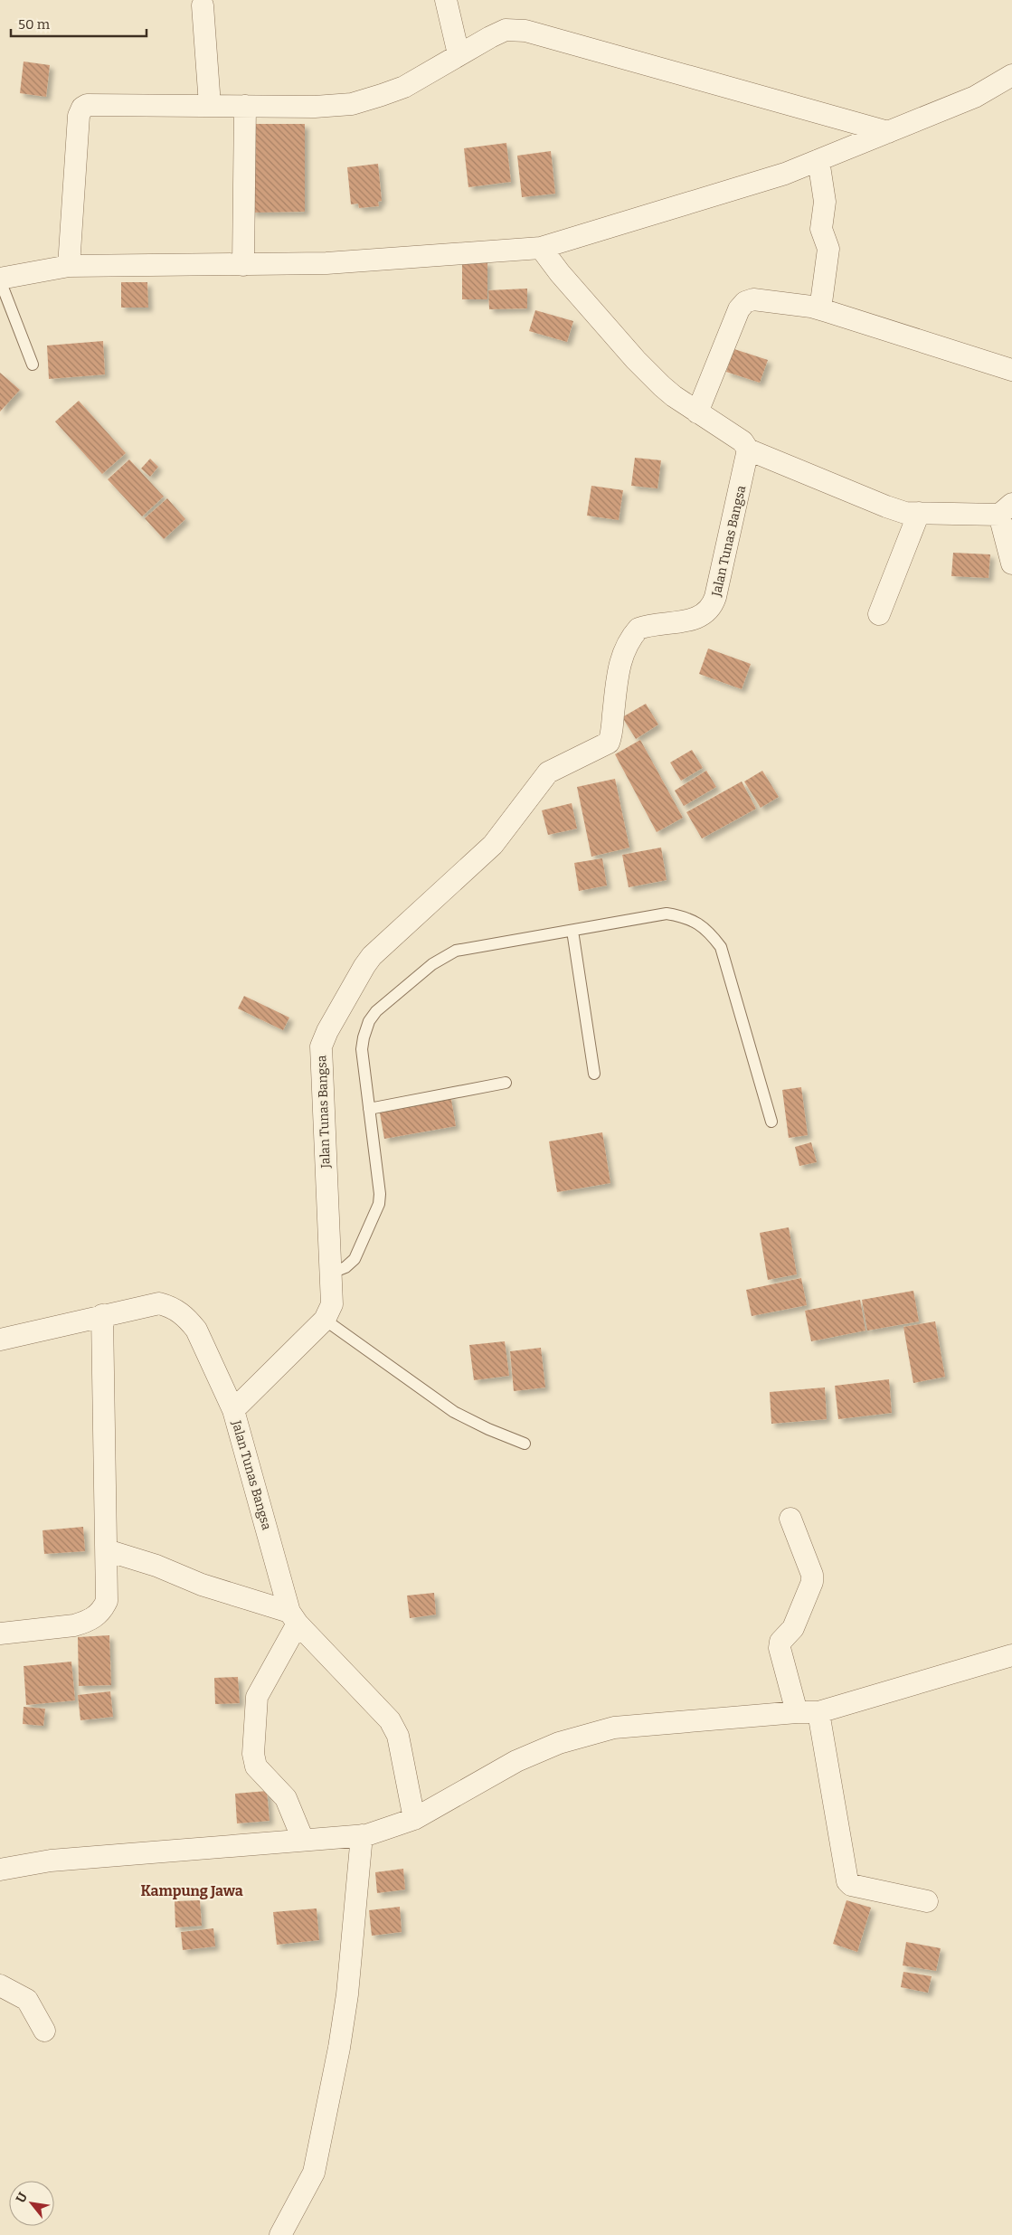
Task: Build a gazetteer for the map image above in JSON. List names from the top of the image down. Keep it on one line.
{"streets":{"street":["Jalan Tunas Bangsa"]},"districts":["Kampung Jawa"],"scale_bar":"50 m","north":"top left"}
